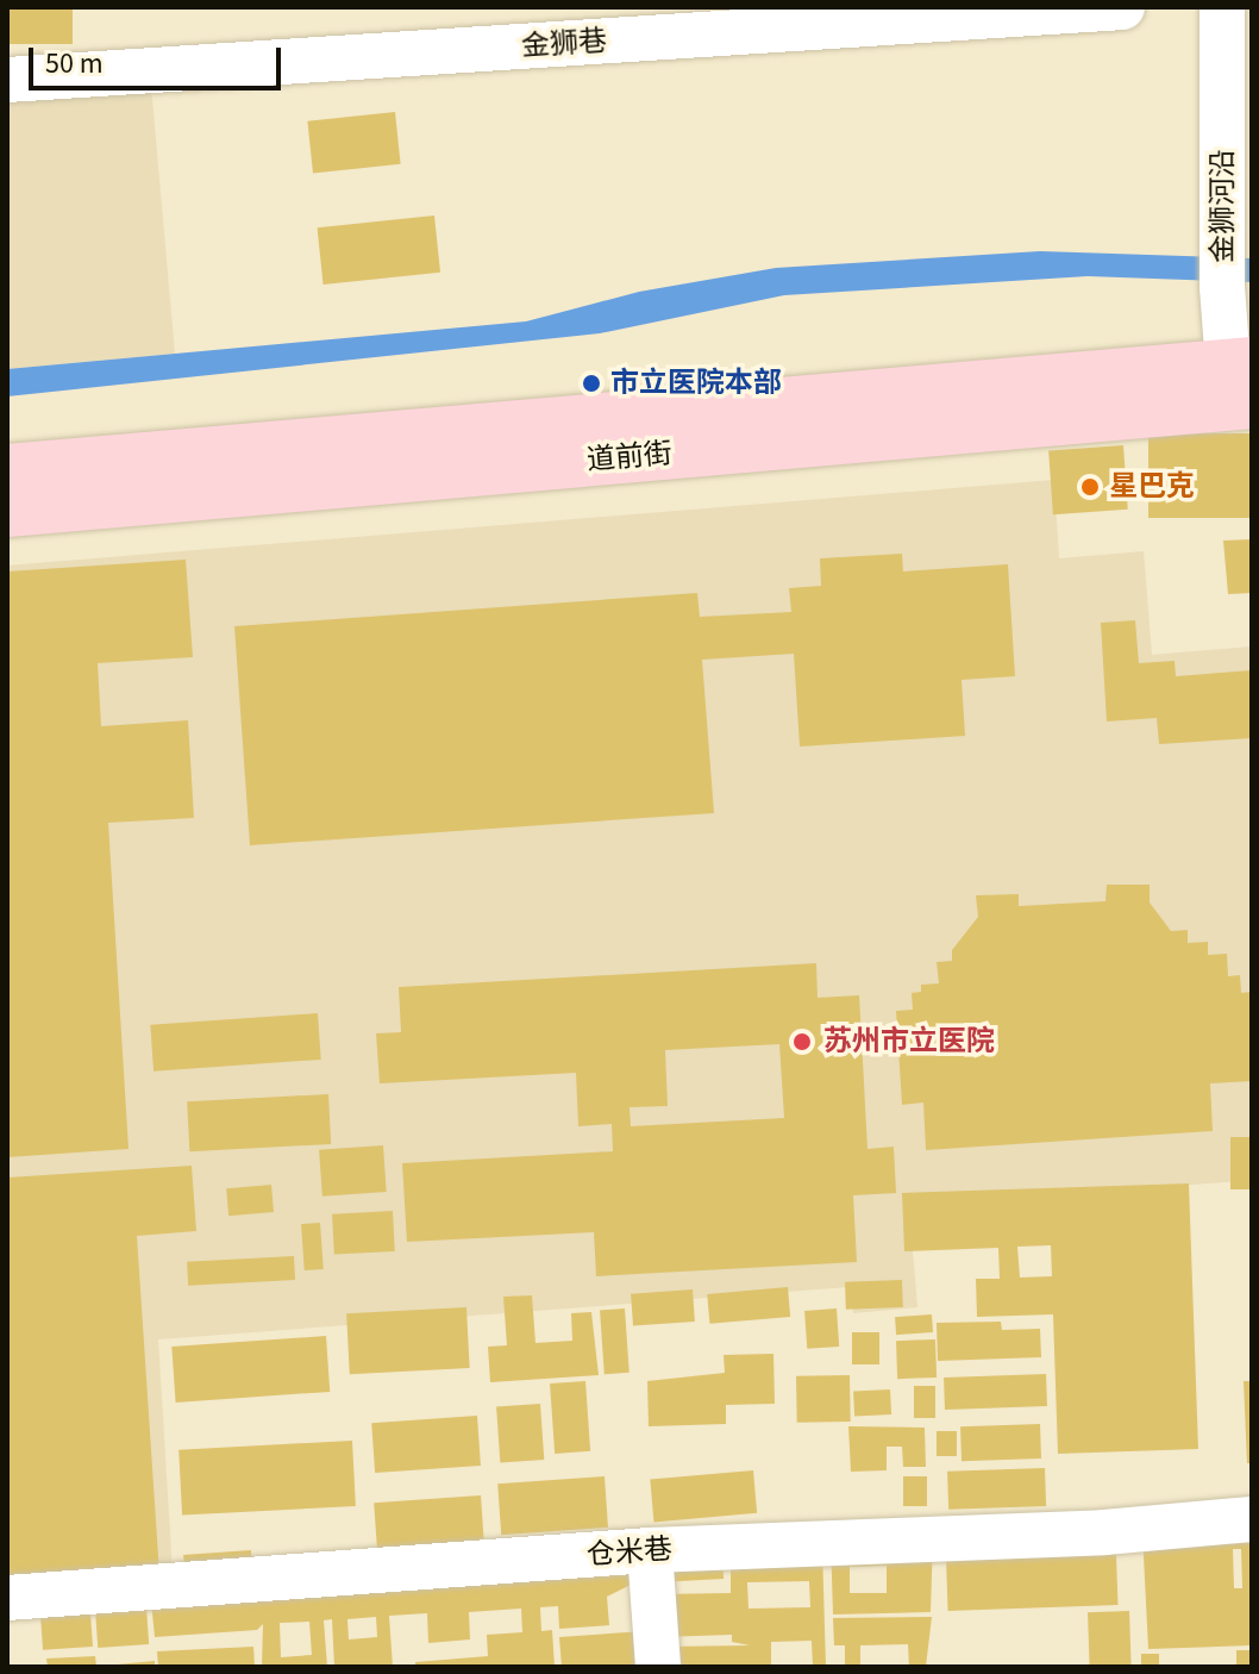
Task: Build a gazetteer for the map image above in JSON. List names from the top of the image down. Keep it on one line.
{"streets":{"main road":["道前街"],"street":["金狮巷","金狮河沿","仓米巷"]},"crossings":[["金狮河沿","道前街"]],"places":["市立医院本部","星巴克","苏州市立医院"],"scale_bar":"50 m"}
